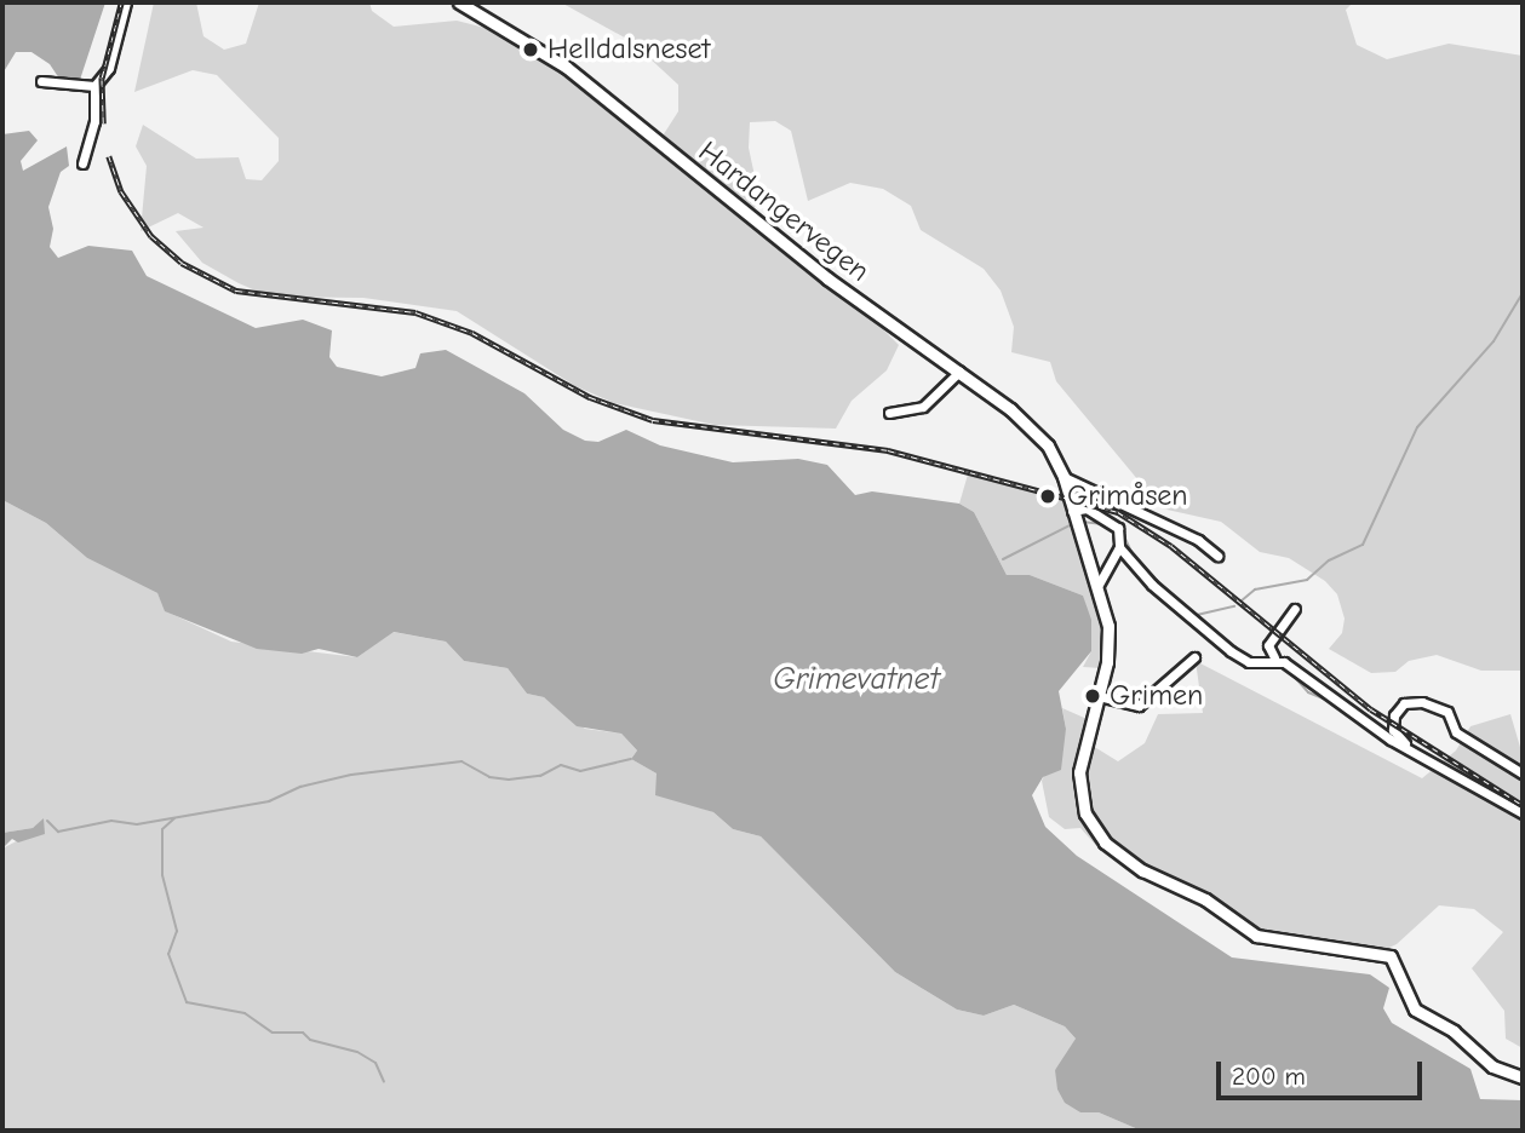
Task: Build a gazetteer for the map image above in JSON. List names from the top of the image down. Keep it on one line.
{"streets":{"main road":["Hardangervegen"]},"water":["Grimevatnet"],"places":["Helldalsneset","Grimåsen","Grimen"],"scale_bar":"200 m"}
